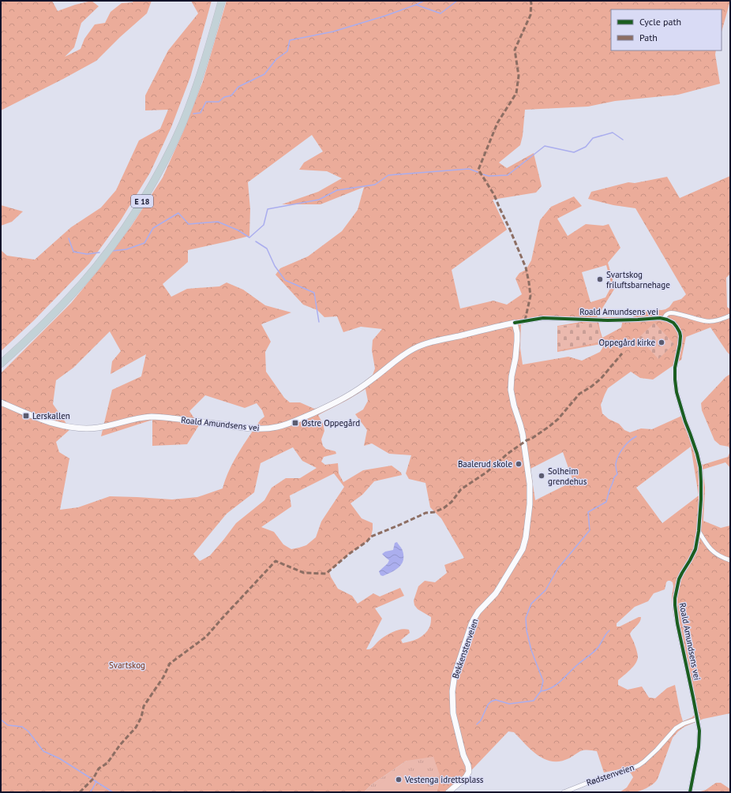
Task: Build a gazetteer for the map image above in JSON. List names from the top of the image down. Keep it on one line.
{"streets":{"highway":["E 18"],"main road":["Roald Amundsens vei","Bekkenstenveien"],"street":["Rødstenveien"]},"crossings":[["Roald Amundsens vei","Bekkenstenveien"],["Roald Amundsens vei","Rødstenveien"]],"parks":["Svartskog"],"places":{"other":["Svartskog friluftsbarnehage","Oppegård kirke","Baalerud skole","Solheim grendehus","Vestenga idrettsplass"],"transit":["Lerskallen","Østre Oppegård"]},"legend":["Cycle path","Path"]}
